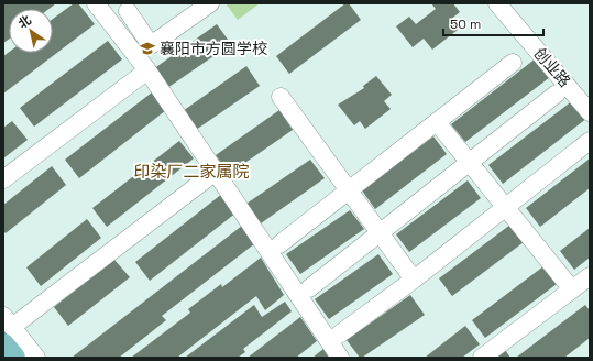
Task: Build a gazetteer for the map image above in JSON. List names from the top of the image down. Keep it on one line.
{"streets":{"street":["创业路"]},"districts":["印染厂二家属院"],"places":{"school or university":["襄阳市方圆学校"]},"scale_bar":"50 m","north":"top left"}
